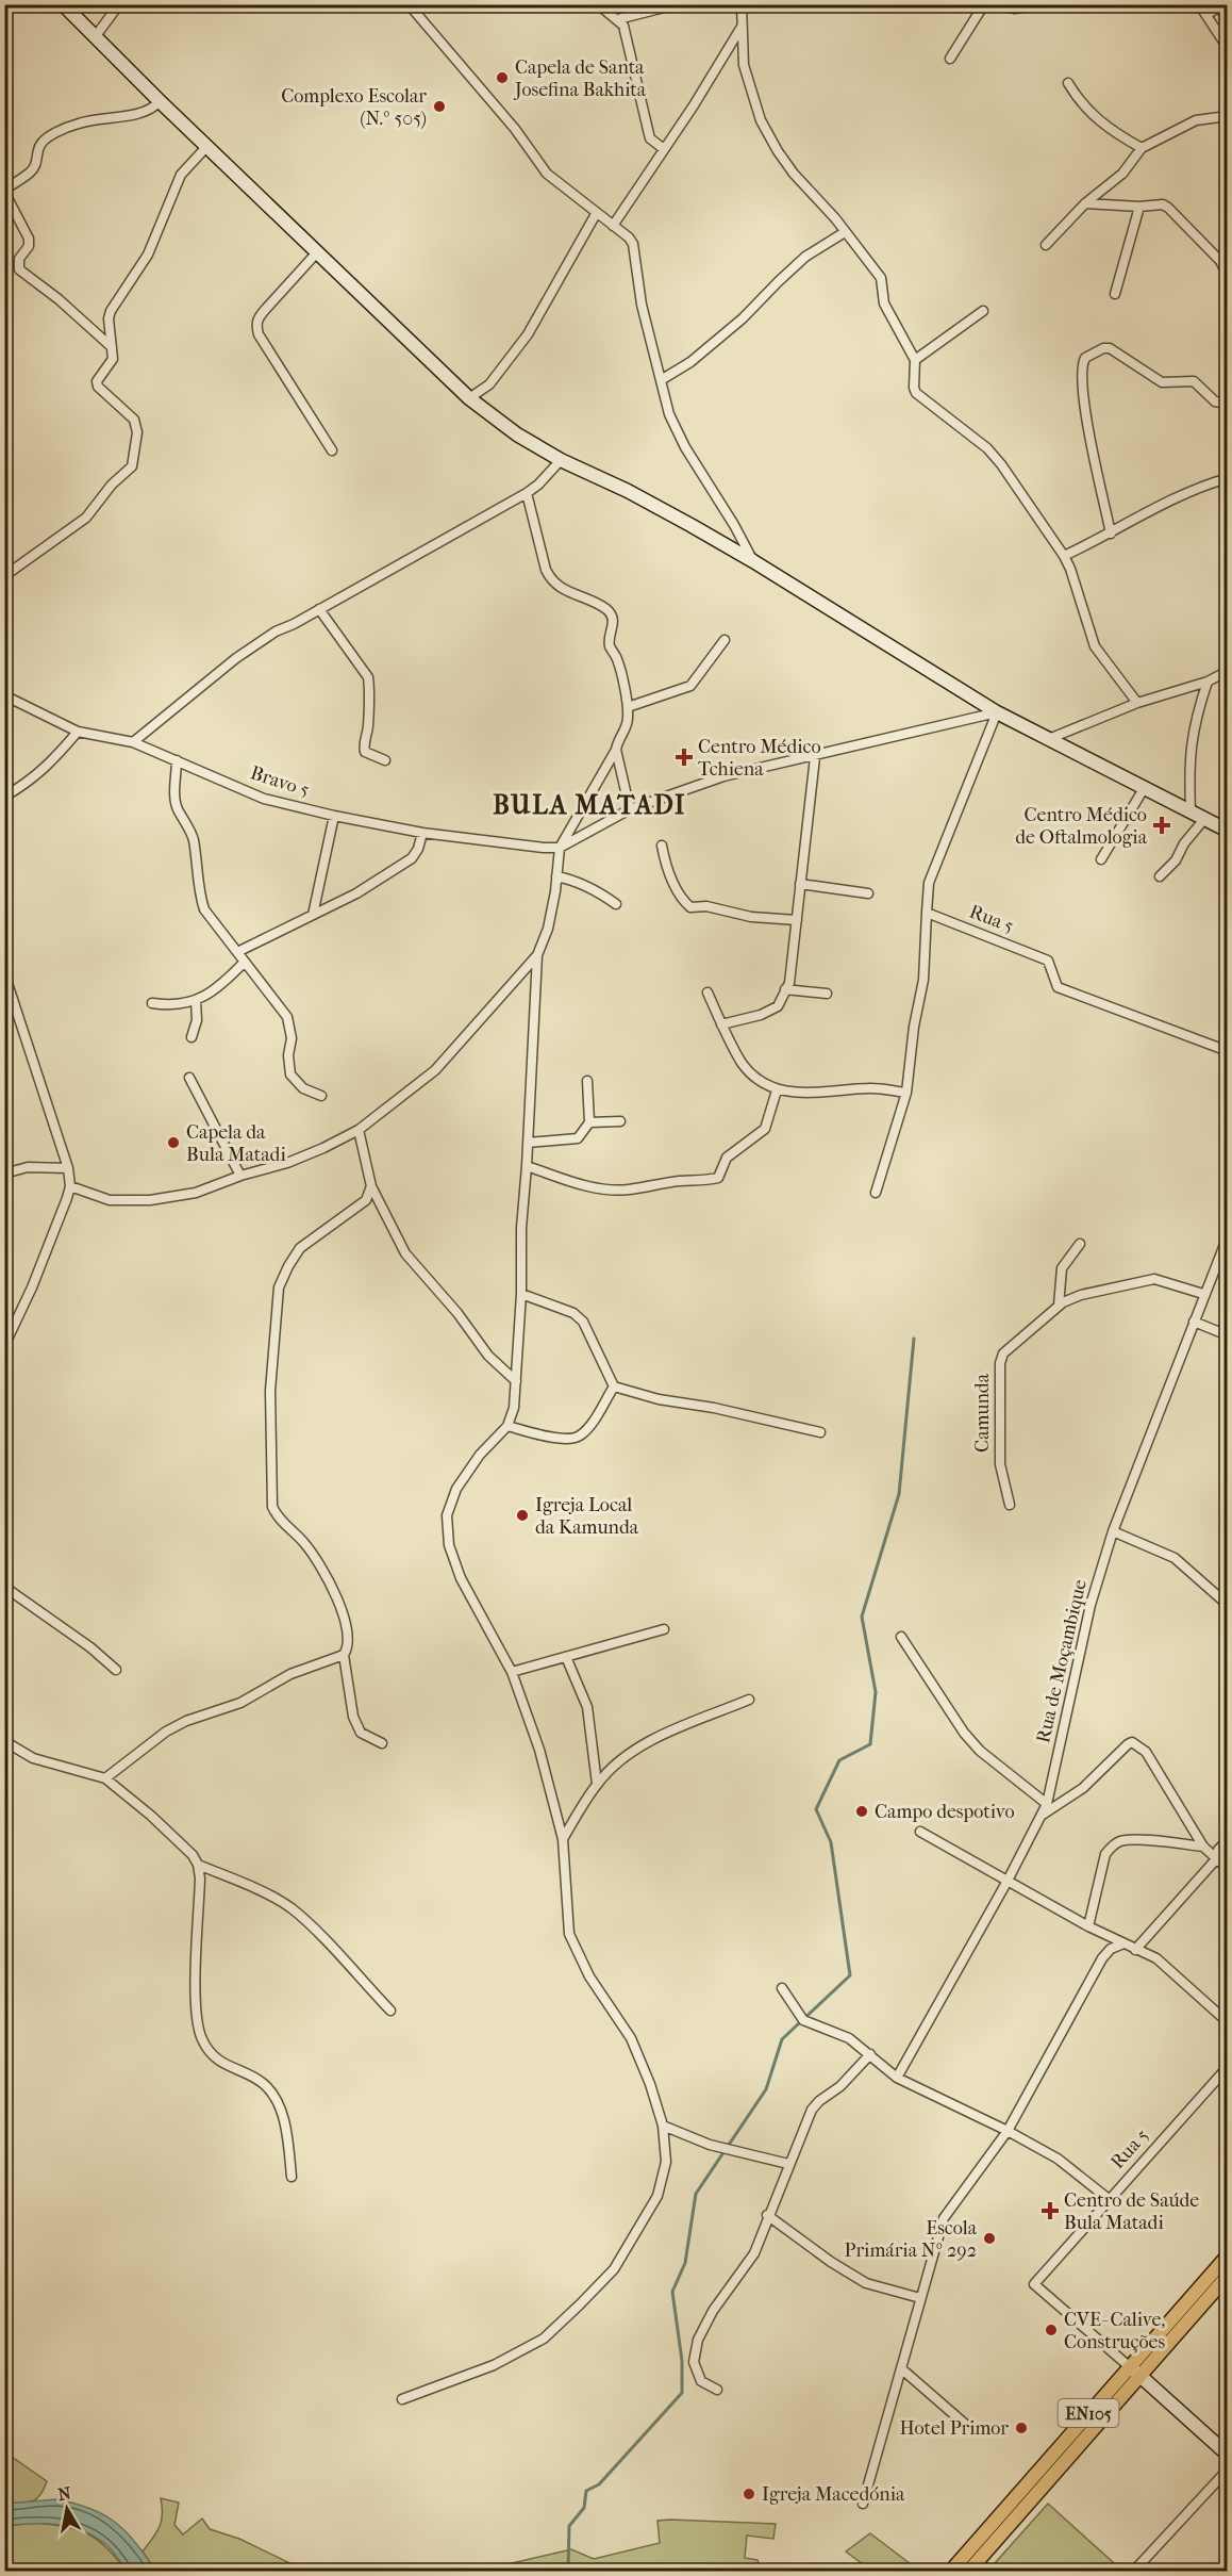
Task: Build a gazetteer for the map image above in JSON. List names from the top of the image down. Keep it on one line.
{"streets":{"main road":["EN105"],"street":["Bravo 5","Rua 5","Camunda","Rua de Moçambique"]},"crossings":[["Rua 5","EN105"],["Camunda","Rua de Moçambique"]],"districts":["BULA MATADI"],"places":{"other":["Capela de Santa Josefina Bakhita","Complexo Escolar (N.º 505)","Capela da Bula Matadi","Igreja Local da Kamunda","Campo despotivo","Escola Primária Nº 292","CVE- Calive, Construções","Hotel Primor","Igreja Macedónia"],"health":["Centro Médico Tchiena","Centro Médico de Oftalmologia","Centro de Saúde Bula Matadi"]},"north":"top"}
